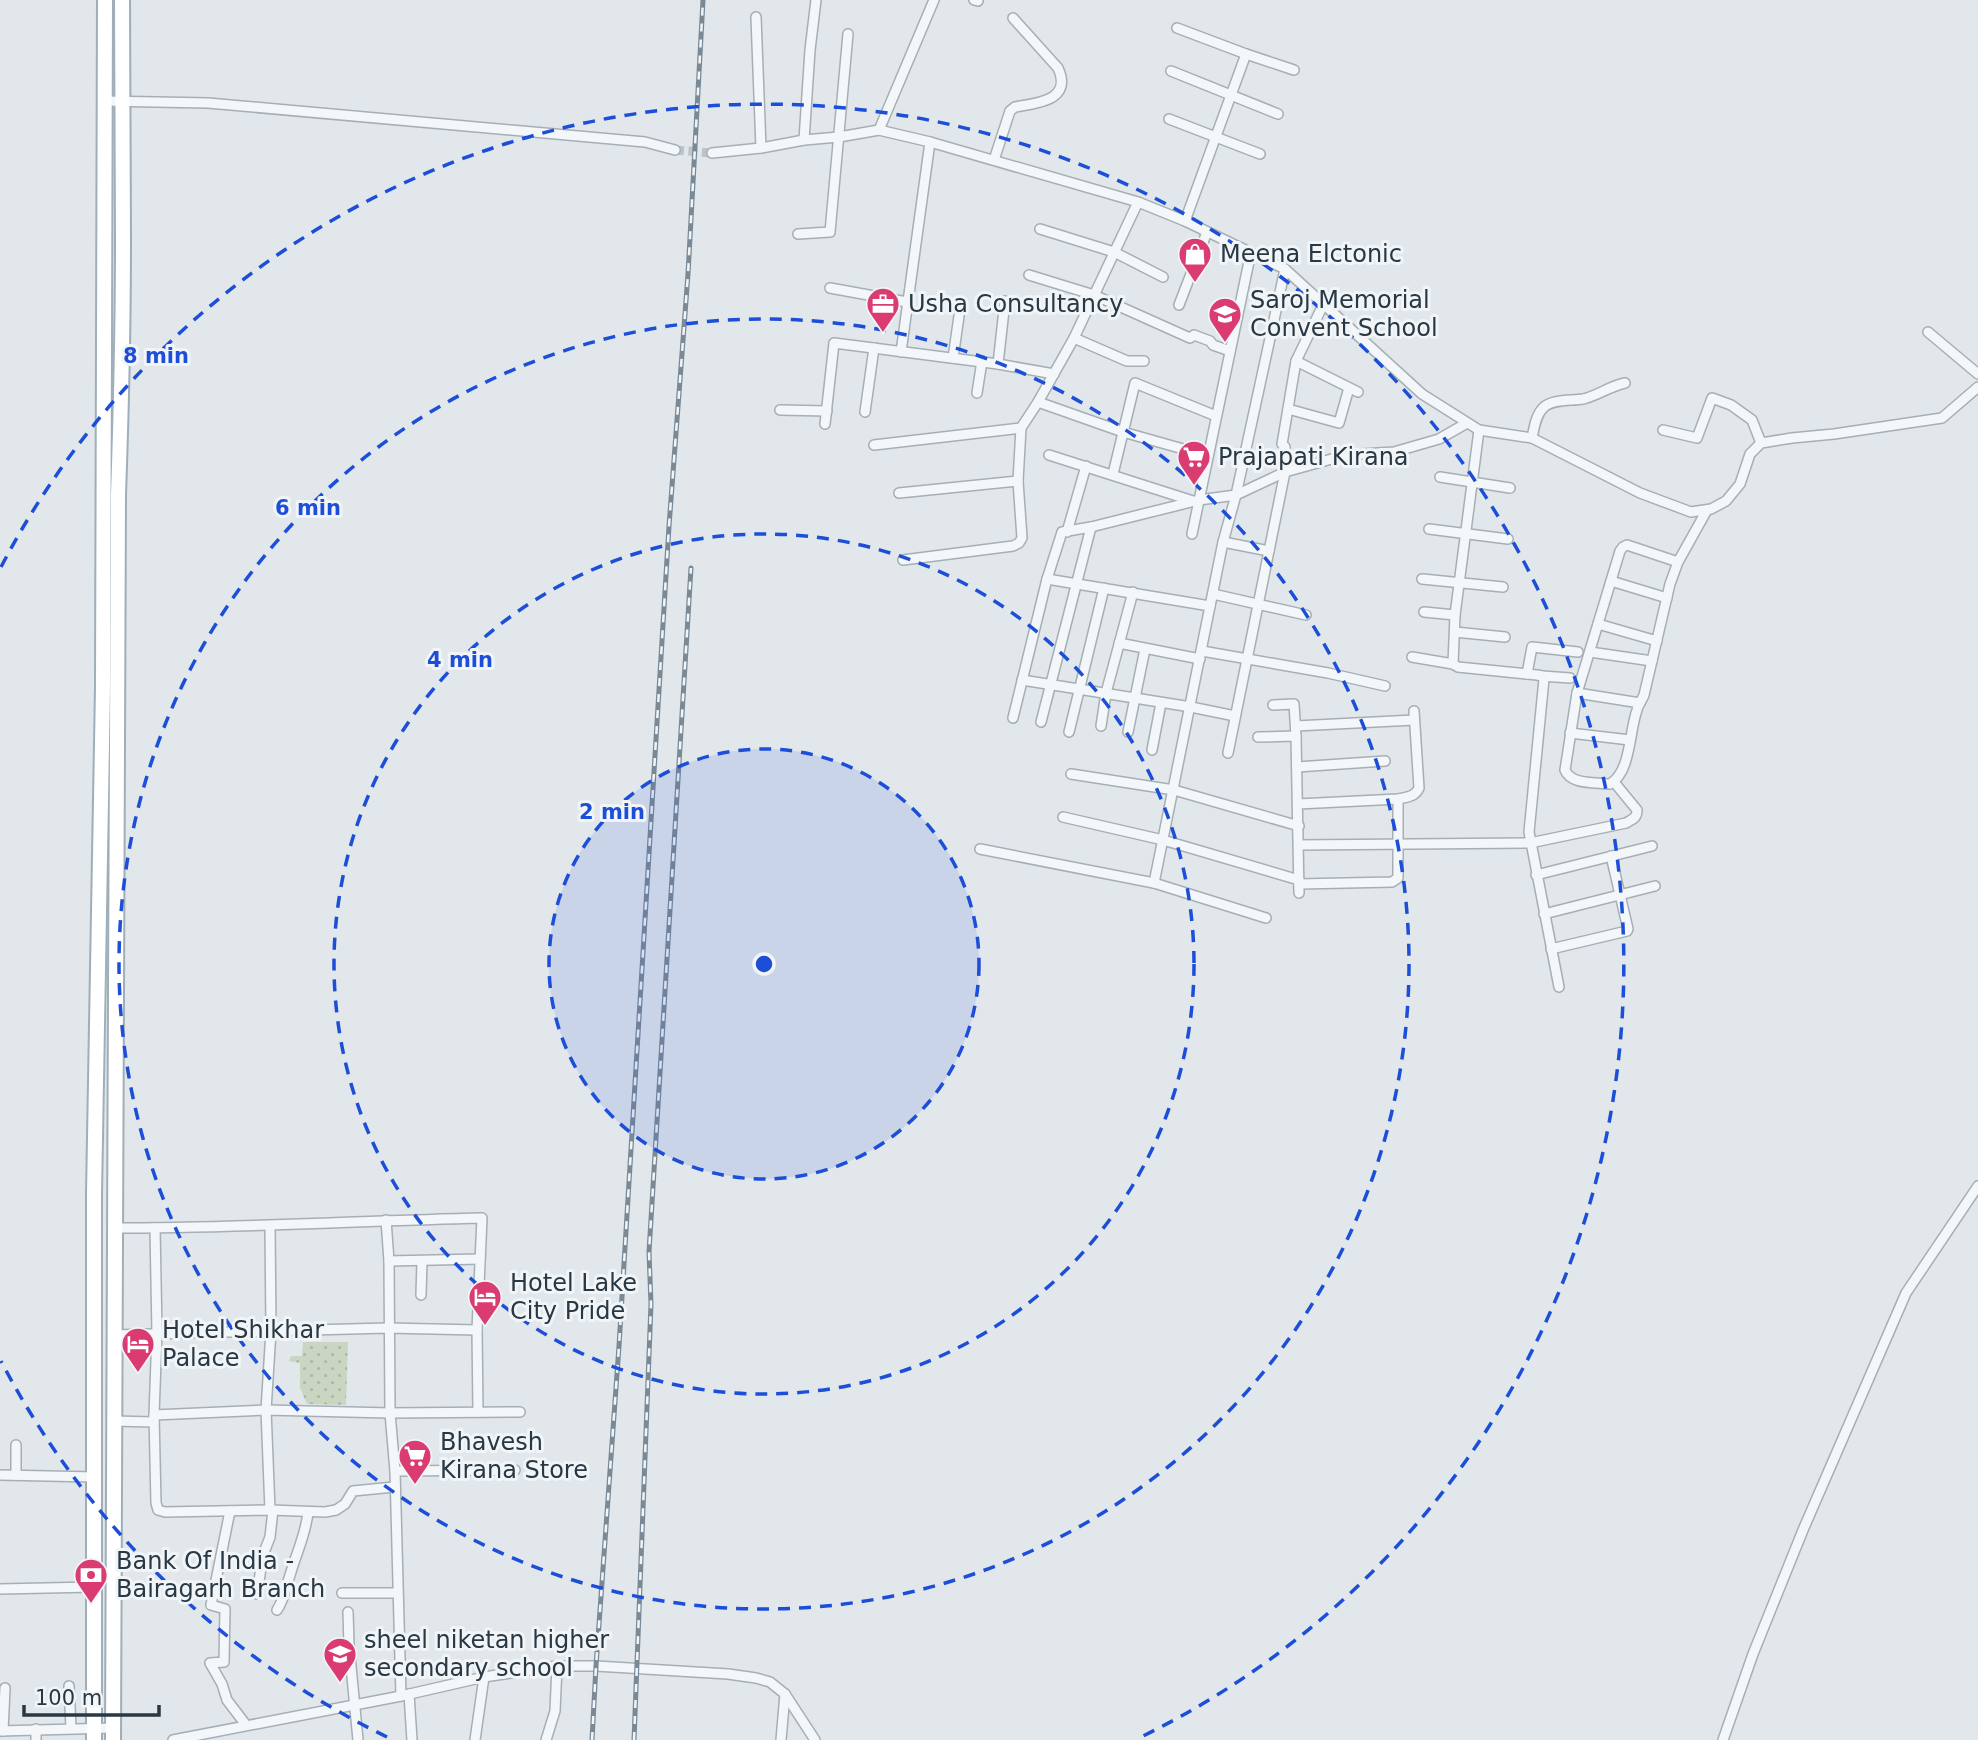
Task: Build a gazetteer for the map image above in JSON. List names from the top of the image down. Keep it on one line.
{"places":{"shop":["Meena Elctonic"],"office":["Usha Consultancy"],"school or university":["Saroj Memorial Convent School","sheel niketan higher secondary school"],"supermarket":["Prajapati Kirana","Bhavesh Kirana Store"],"hotel":["Hotel Lake City Pride","Hotel Shikhar Palace"],"bank":["Bank Of India - Bairagarh Branch"]},"scale_bar":"100 m","rings":["8 min","6 min","4 min","2 min"]}
